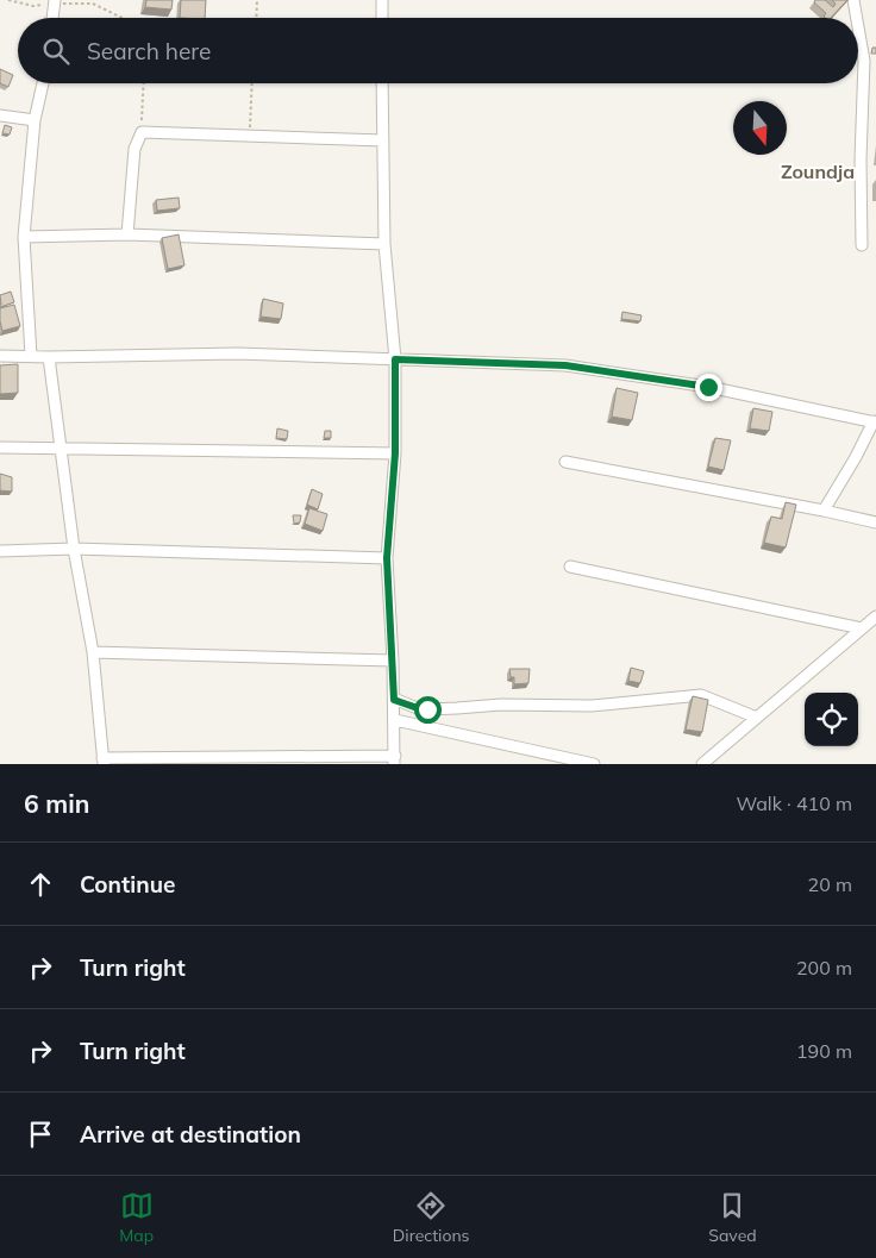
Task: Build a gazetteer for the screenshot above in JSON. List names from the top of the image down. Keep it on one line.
{"districts":["Zoundja"],"north":"bottom","page":{"search":"Search here","heading":["6 min","Walk · 410 m"],"list":[["Continue","20 m"],["Turn right","200 m"],["Turn right","190 m"],"Arrive at destination"],"nav":["Map","Directions","Saved"]}}
